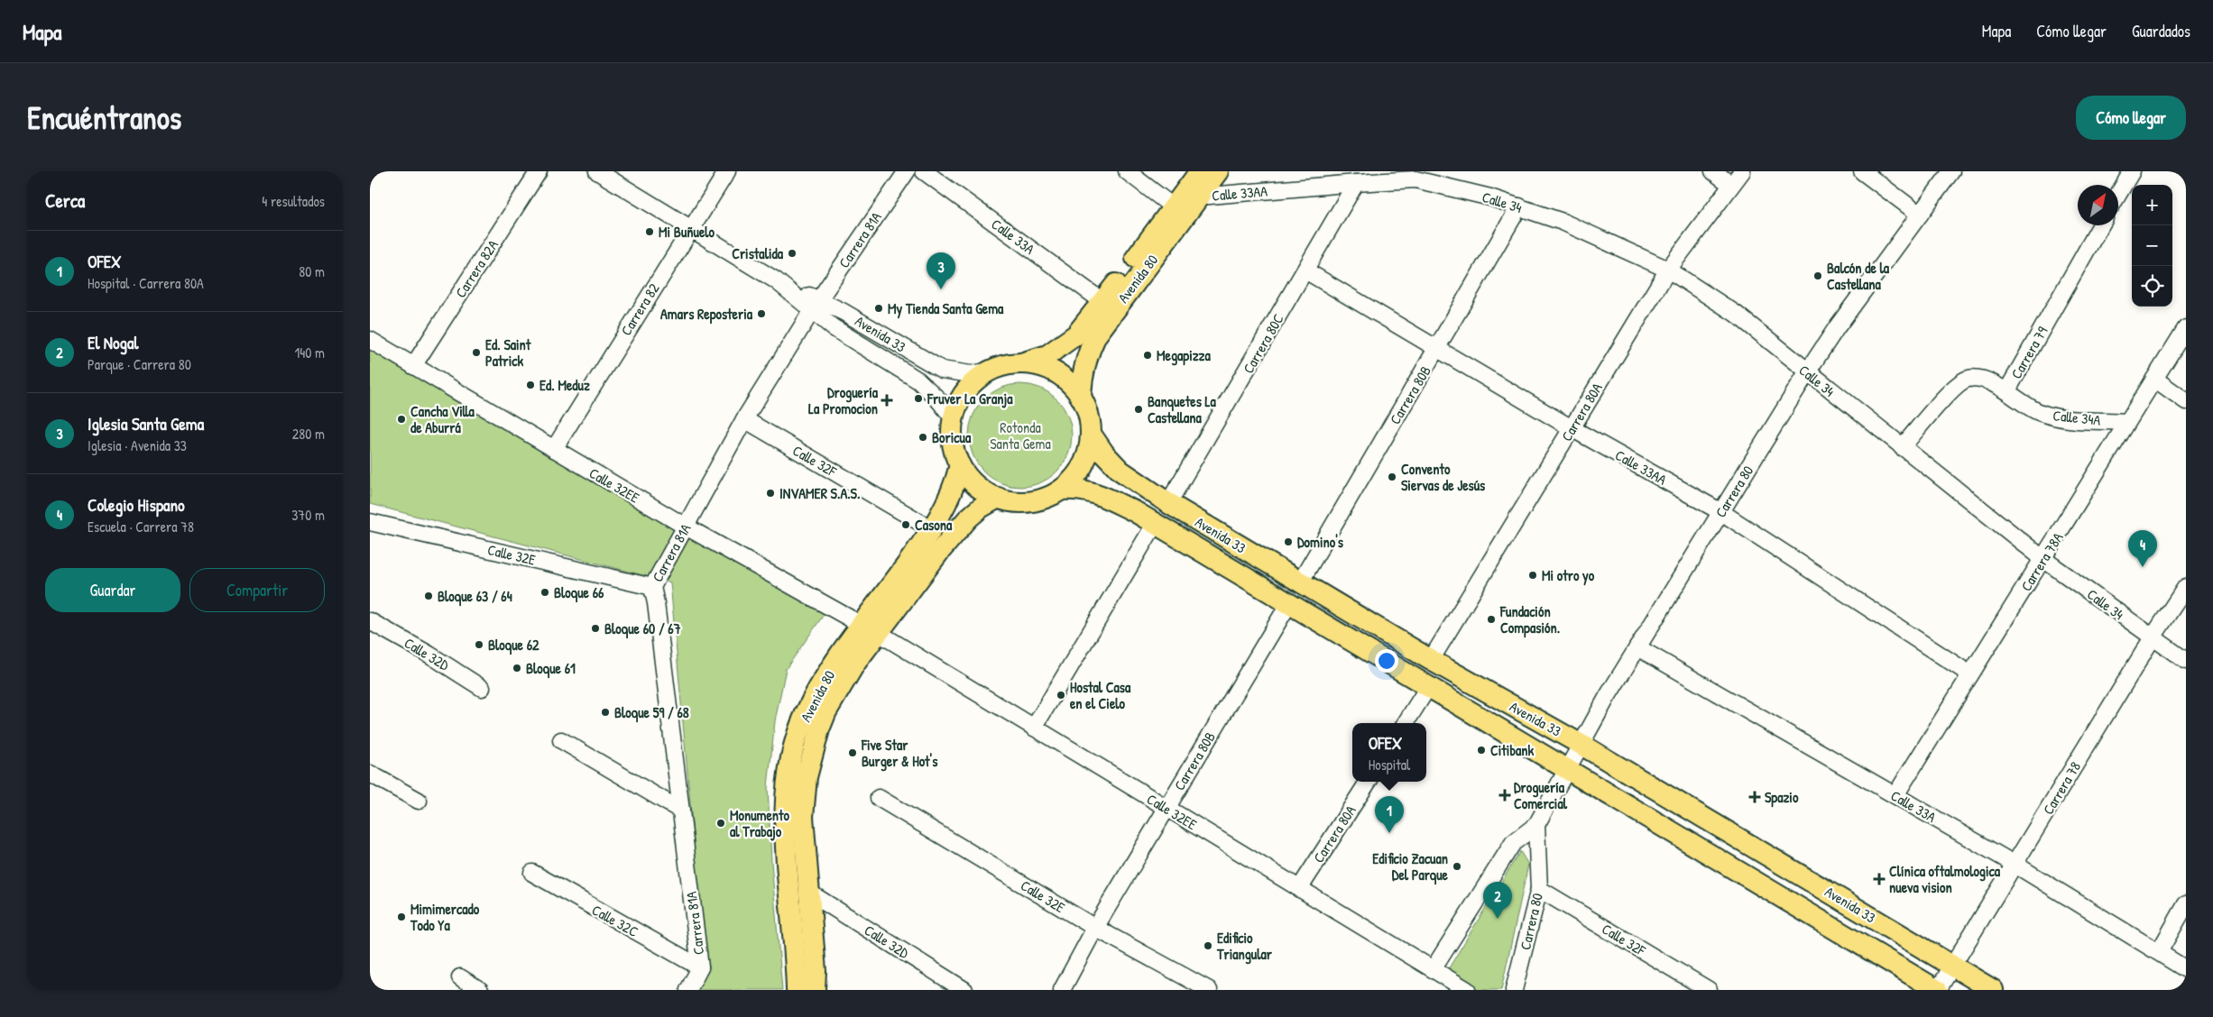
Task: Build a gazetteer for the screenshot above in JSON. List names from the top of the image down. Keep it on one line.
{"streets":{"main road":["Avenida 80","Avenida 33"],"street":["Calle 33AA","Calle 34","Calle 33A","Carrera 81A","Carrera 82A","Carrera 82","Carrera 80C","Carrera 79","Carrera 80B","Carrera 80A","Calle 34A","Calle 32F","Calle 32EE","Carrera 80","Calle 32E","Carrera 78A","Calle 32D","Carrera 78","Calle 32C"]},"crossings":[["Calle 33AA","Calle 34"],["Calle 33AA","Avenida 80"],["Calle 33AA","Carrera 80C"],["Calle 33AA","Carrera 80B"],["Calle 33AA","Carrera 80A"],["Calle 33AA","Carrera 80"],["Calle 33AA","Carrera 78A"],["Calle 34","Carrera 79"],["Calle 34","Carrera 80B"],["Calle 34","Carrera 80A"],["Calle 34","Carrera 80"],["Calle 34","Carrera 78A"],["Calle 34","Carrera 78"],["Calle 33A","Avenida 80"],["Calle 33A","Carrera 80"],["Calle 33A","Carrera 78A"],["Calle 33A","Carrera 78"],["Carrera 81A","Avenida 33"],["Carrera 81A","Calle 32F"],["Carrera 81A","Calle 32EE"],["Carrera 81A","Calle 32E"],["Carrera 81A","Calle 32C"],["Carrera 82A","Calle 32EE"],["Avenida 80","Avenida 33"],["Avenida 80","Calle 32F"],["Avenida 80","Calle 32EE"],["Avenida 80","Calle 32D"],["Carrera 82","Avenida 33"],["Carrera 82","Calle 32EE"],["Avenida 33","Carrera 80C"],["Avenida 33","Carrera 80B"],["Avenida 33","Carrera 80A"],["Avenida 33","Carrera 80"],["Avenida 33","Carrera 78"],["Carrera 79","Calle 34A"],["Carrera 80B","Calle 32EE"],["Carrera 80B","Calle 32E"],["Carrera 80A","Calle 32EE"],["Calle 34A","Carrera 78A"],["Calle 32F","Carrera 80"],["Calle 32EE","Carrera 80"]],"parks":["Rotonda Santa Gema"],"places":{"other":["Mi Buñuelo","Cristalida","Balcón de la Castellana","My Tienda Santa Gema","Amars Reposteria","Ed. Saint Patrick","Megapizza","Ed. Meduz","Fruver La Granja","Banquetes La Castellana","Cancha Villa de Aburrá","Boricua","Convento Siervas de Jesús","INVAMER S.A.S.","Casona","Domino's","Mi otro yo","Bloque 66","Bloque 63 / 64","Fundación Compasión.","Bloque 60 / 67","Bloque 62","Bloque 61","Hostal Casa en el Cielo","Bloque 59 / 68","Citibank","Five Star Burger & Hot's","Monumento al Trabajo","Edificio Zacuan Del Parque","Mimimercado Todo Ya","Edificio Triangular"],"health":["Droguería La Promocion","Droguería Comercial","Spazio","Clínica oftalmologica nueva vision"]},"north":"top right","page":{"header":"Mapa","nav":["Mapa","Cómo llegar","Guardados"],"buttons":["Cómo llegar",["Guardar","Compartir"]],"title":"Encuéntranos","heading":["Cerca","4 resultados"],"map_buttons":["+","−"],"list":[{"mark":"1","name":"OFEX","note":"Hospital · Carrera 80A","value":"80 m"},{"mark":"2","name":"El Nogal","note":"Parque · Carrera 80","value":"140 m"},{"mark":"3","name":"Iglesia Santa Gema","note":"Iglesia · Avenida 33","value":"280 m"},{"mark":"4","name":"Colegio Hispano","note":"Escuela · Carrera 78","value":"370 m"}],"pins":["3","4","1","2"],"popup":["OFEX","Hospital"]}}
